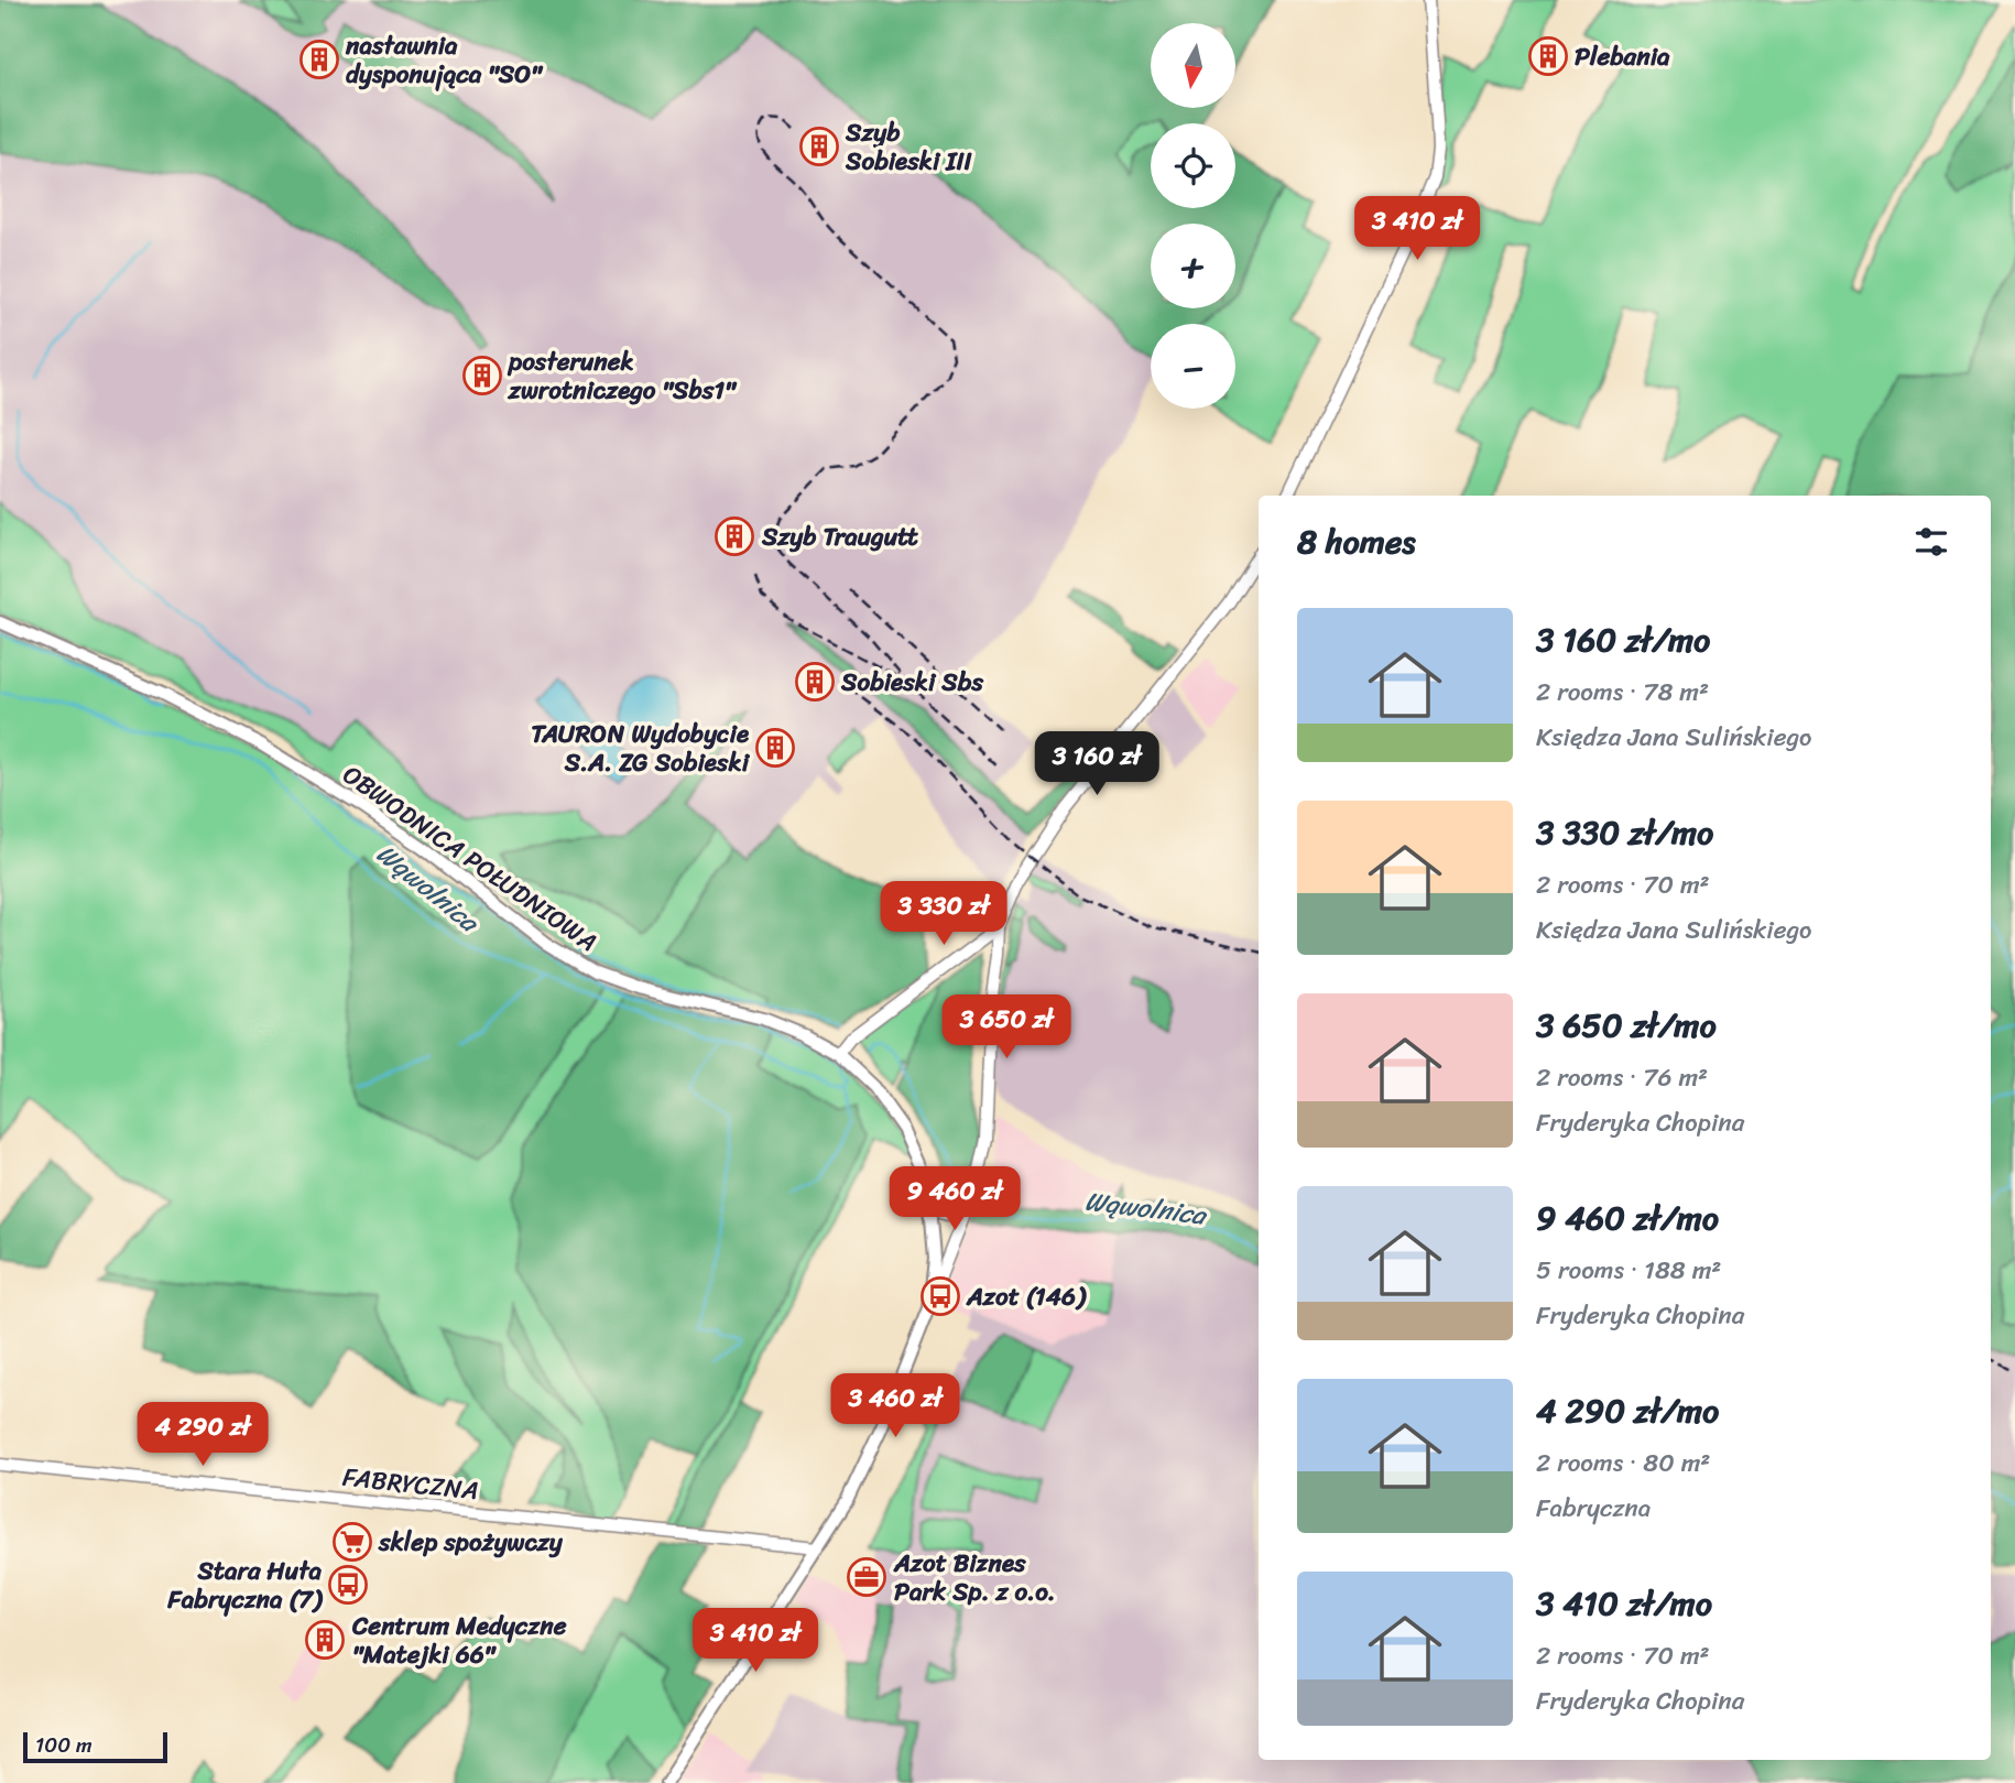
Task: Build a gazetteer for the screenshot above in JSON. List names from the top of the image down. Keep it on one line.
{"streets":{"main road":["OBWODNICA POŁUDNIOWA"],"street":["FABRYCZNA"]},"crossings":[["OBWODNICA POŁUDNIOWA","FABRYCZNA"]],"water":["Wąwolnica"],"places":{"building":["Plebania","nastawnia dysponująca \"SO\"","Szyb Sobieski III","posterunek zwrotniczego \"Sbs1\"","Szyb Traugutt","Sobieski Sbs","TAURON Wydobycie S.A. ZG Sobieski","Centrum Medyczne \"Matejki 66\""],"bus stop":["Azot (146)","Stara Huta Fabryczna (7)"],"supermarket":["sklep spożywczy"],"office":["Azot Biznes Park Sp. z o.o."]},"scale_bar":"100 m","north":"bottom","page":{"map_buttons":["+","−"],"price":["3 410 zł","3 160 zł","3 330 zł","3 650 zł","9 460 zł","3 460 zł","4 290 zł","3 410 zł"],"heading":"8 homes","list":[{"name":"3 160 zł/mo","note":"2 rooms · 78 m² · Księdza Jana Sulińskiego"},{"name":"3 330 zł/mo","note":"2 rooms · 70 m² · Księdza Jana Sulińskiego"},{"name":"3 650 zł/mo","note":"2 rooms · 76 m² · Fryderyka Chopina"},{"name":"9 460 zł/mo","note":"5 rooms · 188 m² · Fryderyka Chopina"},{"name":"4 290 zł/mo","note":"2 rooms · 80 m² · Fabryczna"},{"name":"3 410 zł/mo","note":"2 rooms · 70 m² · Fryderyka Chopina"}],"scale":"100 m"}}
